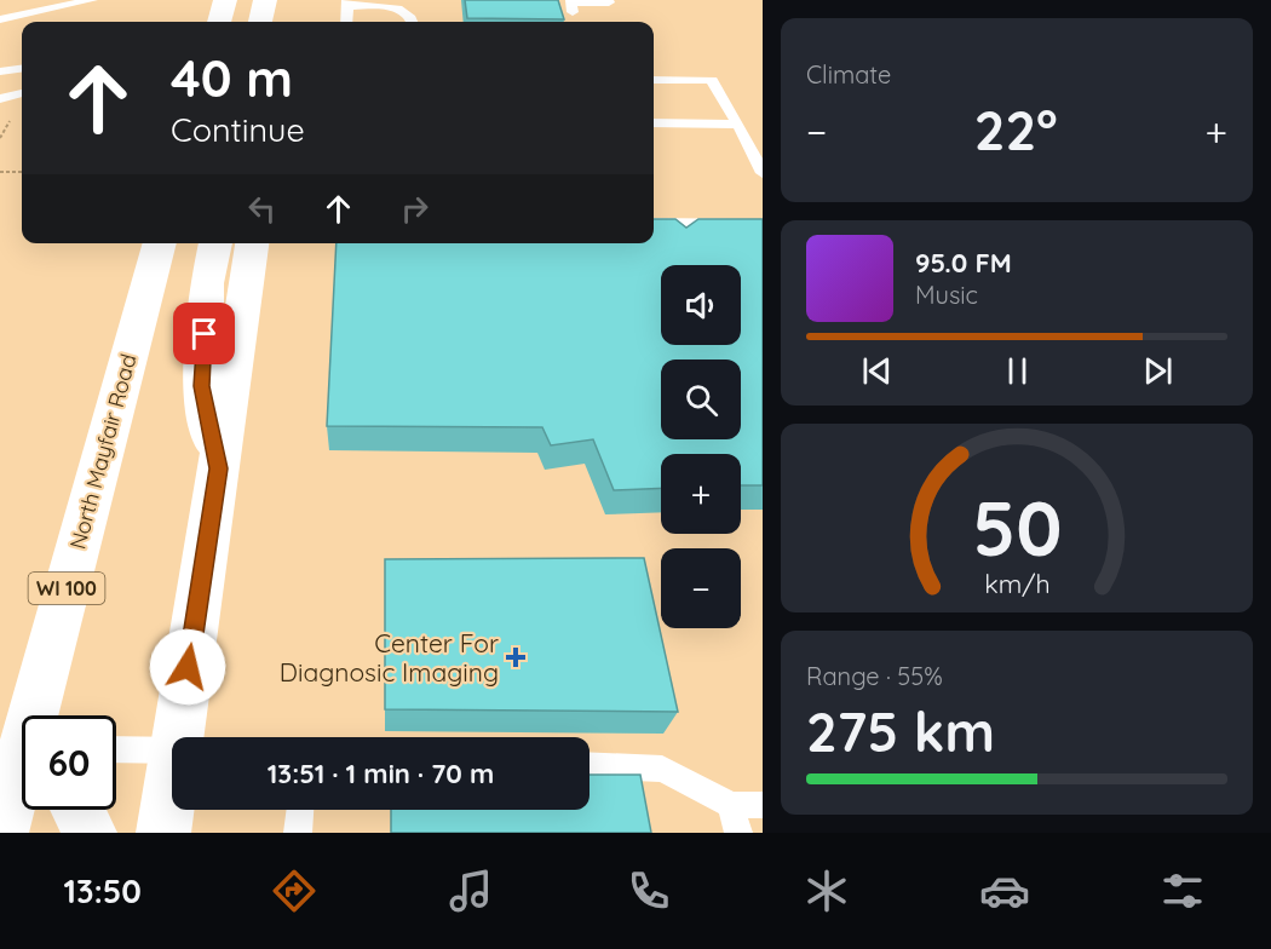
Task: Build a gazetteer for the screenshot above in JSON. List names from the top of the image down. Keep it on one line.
{"streets":{"main road":["North Mayfair Road","WI 100"]},"places":{"health":["Center For Diagnosic Imaging"]},"page":{"tile":["Climate",["Range · 55%","275 km"]],"turn":["40 m","Continue"],"heat":["−","22°","+"],"song":["95.0 FM","Music"],"map_buttons":["+","−"],"limit":"60","trip":"13:51 · 1 min · 70 m","tabs":"13:50","gauge":["50","km/h"]}}
